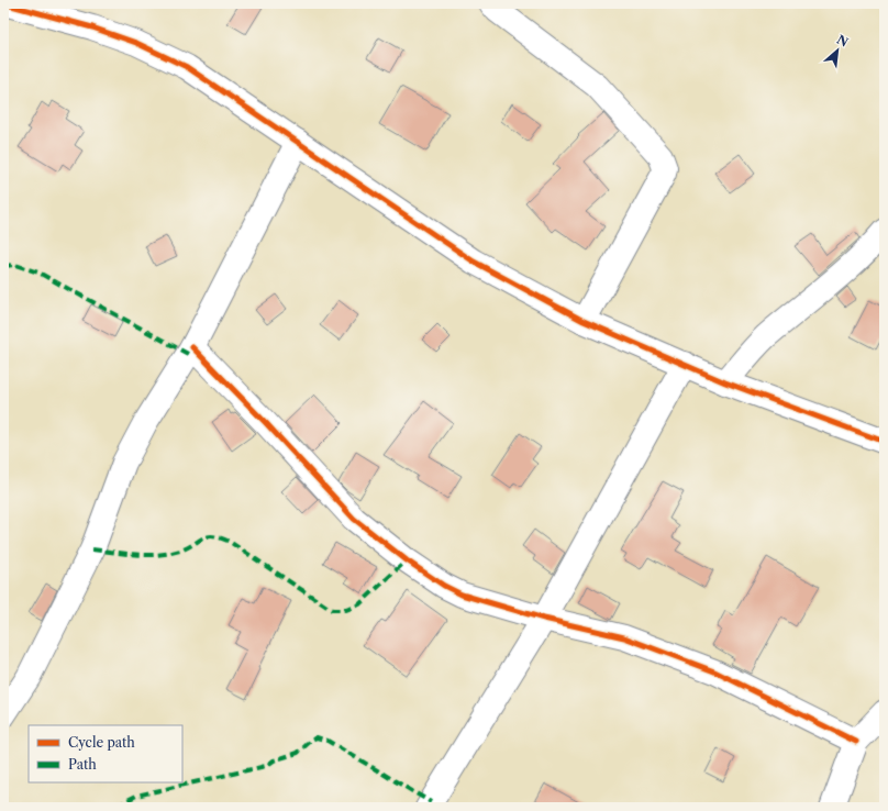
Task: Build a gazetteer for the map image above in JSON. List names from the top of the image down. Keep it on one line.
{"legend":["Cycle path","Path"],"north":"top right"}
